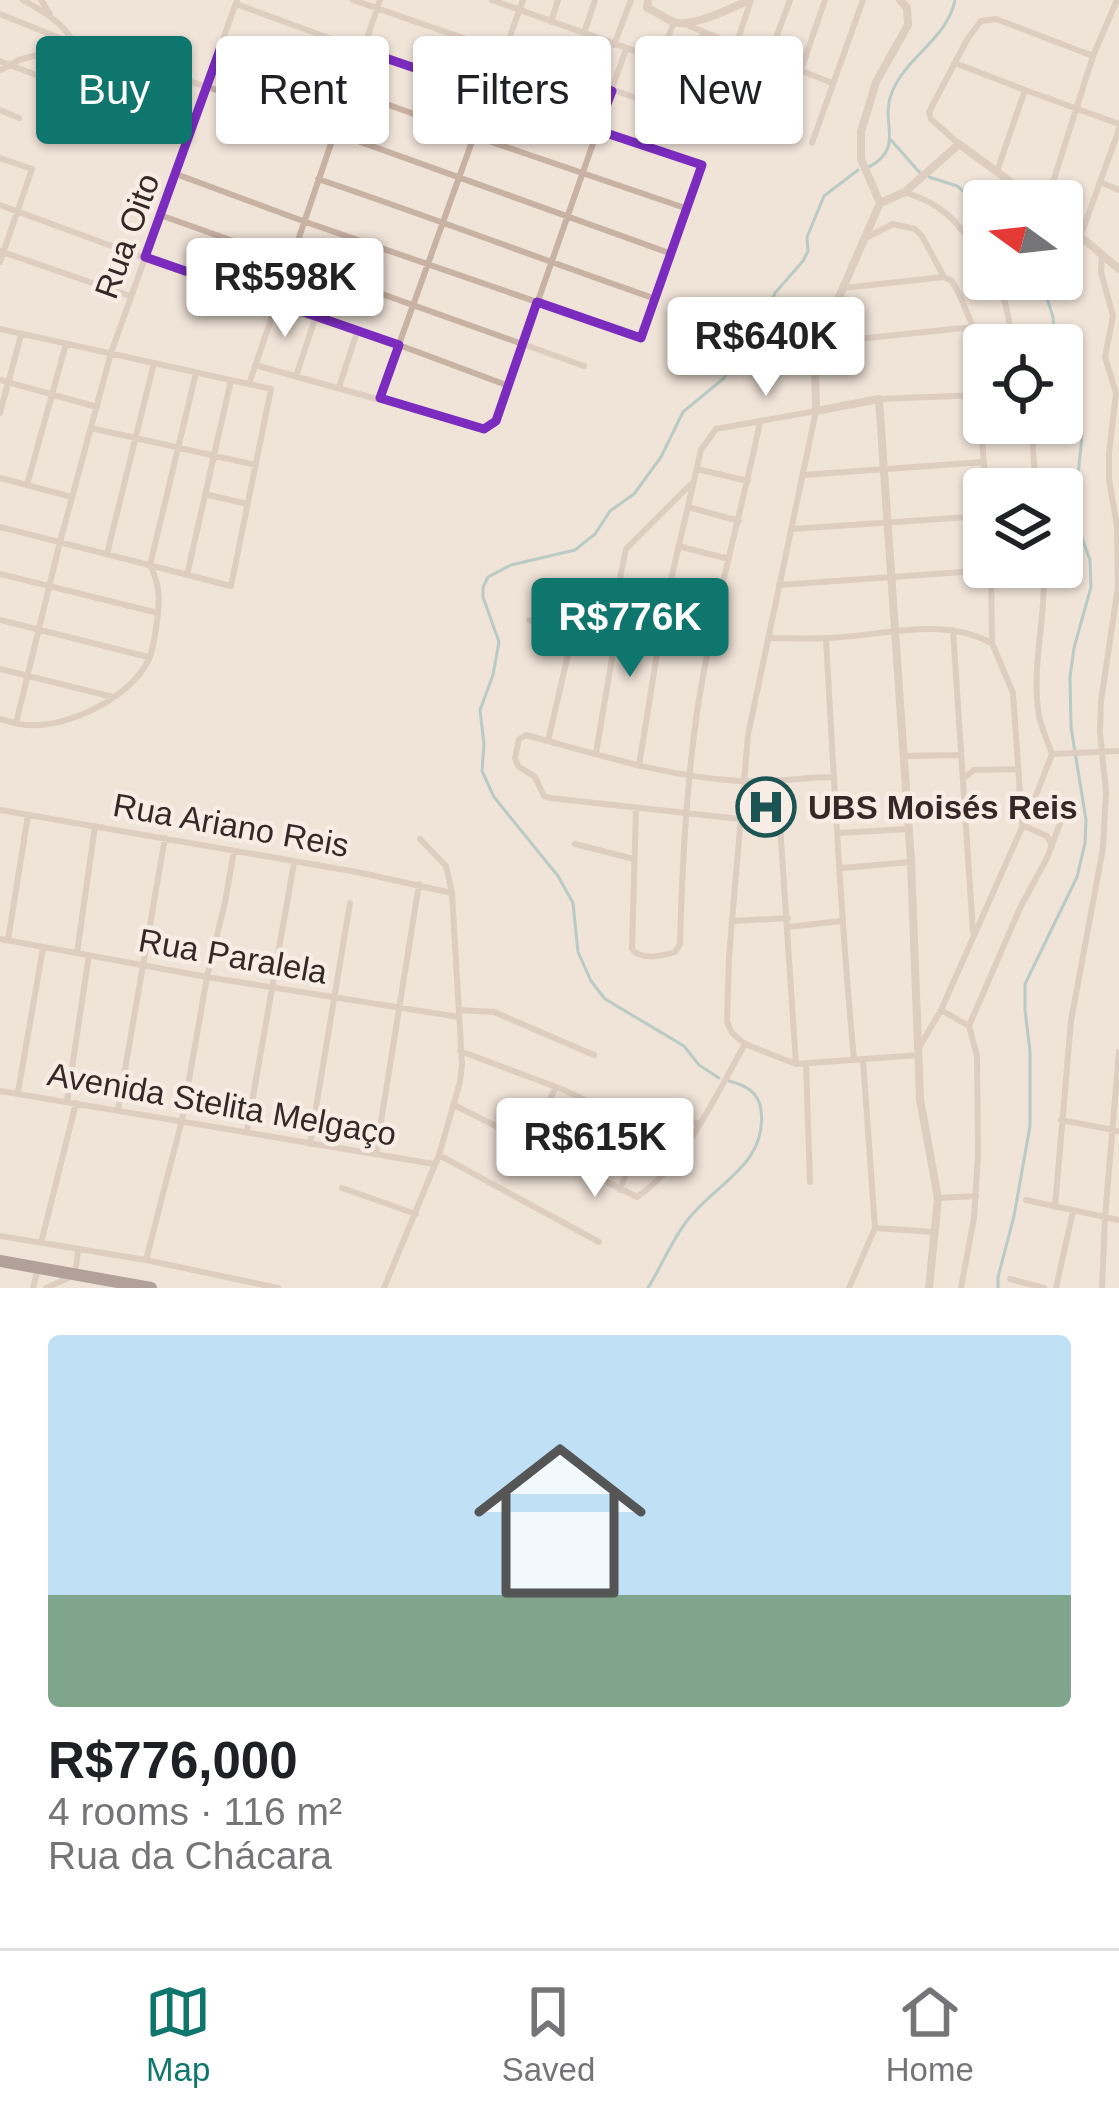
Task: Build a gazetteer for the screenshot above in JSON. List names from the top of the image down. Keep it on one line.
{"streets":{"street":["Rua Oito","Rua Ariano Reis","Rua Paralela","Avenida Stelita Melgaço"]},"places":{"hospital":["UBS Moisés Reis"]},"north":"left","page":{"chip":["Buy","Rent","Filters","New"],"price":["R$598K","R$640K","R$776K","R$615K"],"list":[{"name":"R$776,000","note":"4 rooms · 116 m² · Rua da Chácara"}],"tabs":["Map","Saved","Home"]}}
